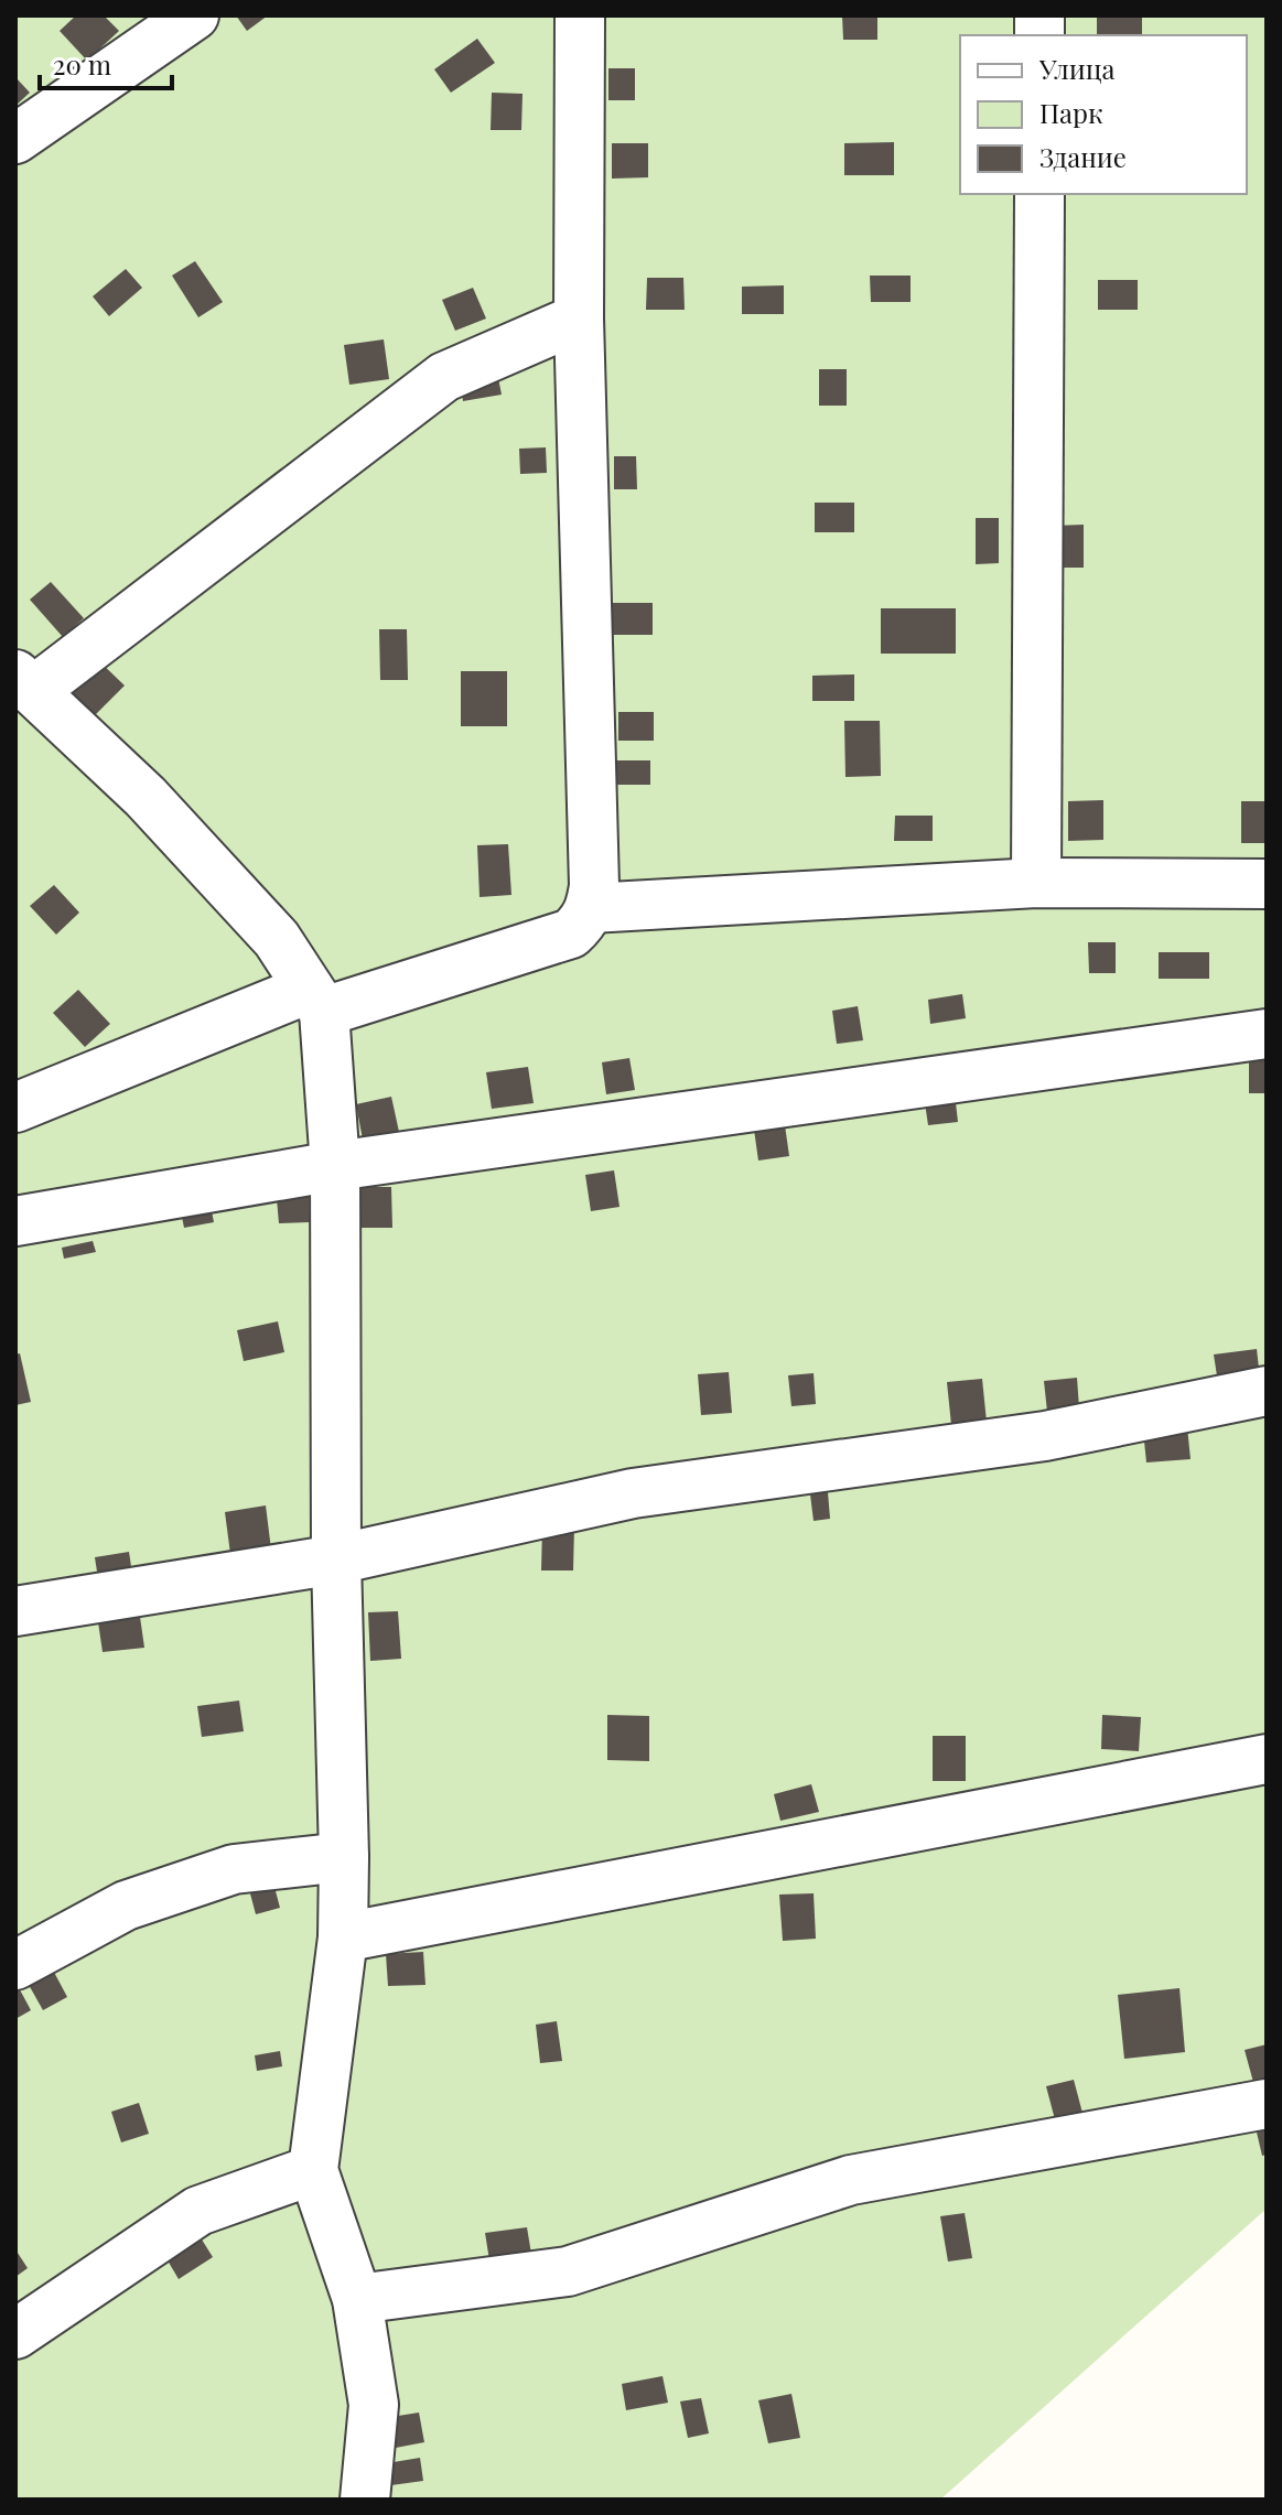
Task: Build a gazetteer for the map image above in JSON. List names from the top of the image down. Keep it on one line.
{"legend":["Улица","Парк","Здание"],"scale_bar":"20 m"}
